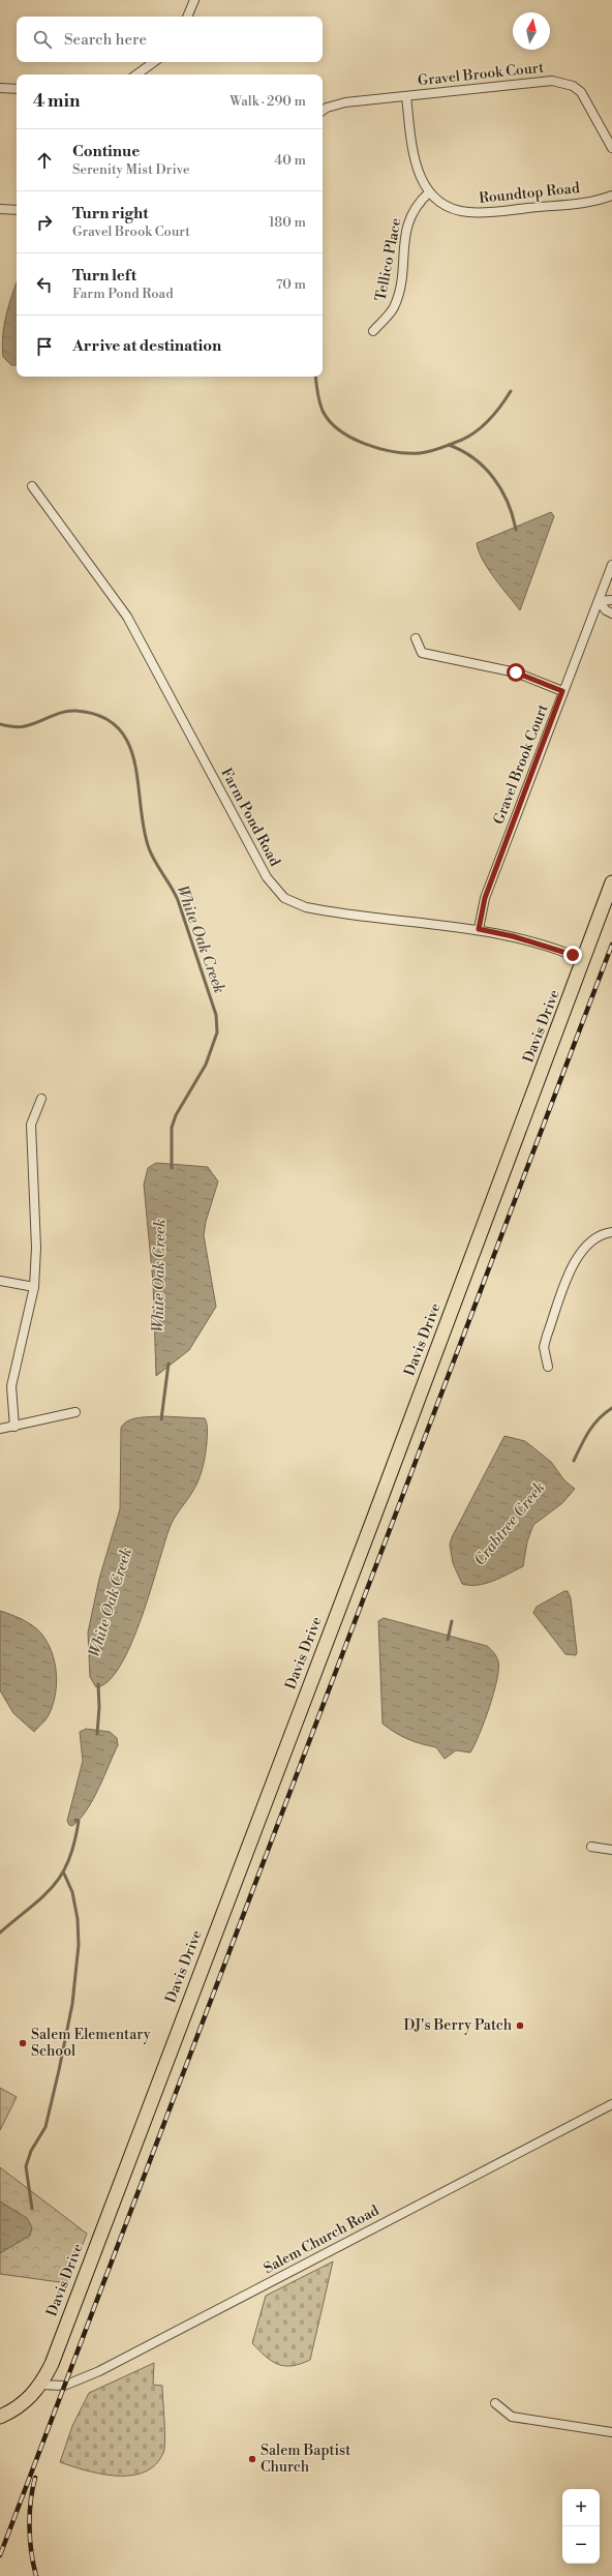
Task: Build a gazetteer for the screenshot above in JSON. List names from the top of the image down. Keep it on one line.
{"streets":{"main road":["Davis Drive"],"street":["Gravel Brook Court","Roundtop Road","Tellico Place","Farm Pond Road","Salem Church Road"]},"crossings":[["Gravel Brook Court","Roundtop Road"],["Gravel Brook Court","Farm Pond Road"],["Roundtop Road","Tellico Place"],["Farm Pond Road","Davis Drive"],["Davis Drive","Salem Church Road"]],"water":["White Oak Creek","Crabtree Creek"],"places":["DJ's Berry Patch","Salem Elementary School","Salem Baptist Church"],"north":"top","page":{"search":"Search here","heading":["4 min","Walk · 290 m"],"list":[["Continue","Serenity Mist Drive","40 m"],["Turn right","Gravel Brook Court","180 m"],["Turn left","Farm Pond Road","70 m"],"Arrive at destination"],"map_buttons":["+","−"]}}
